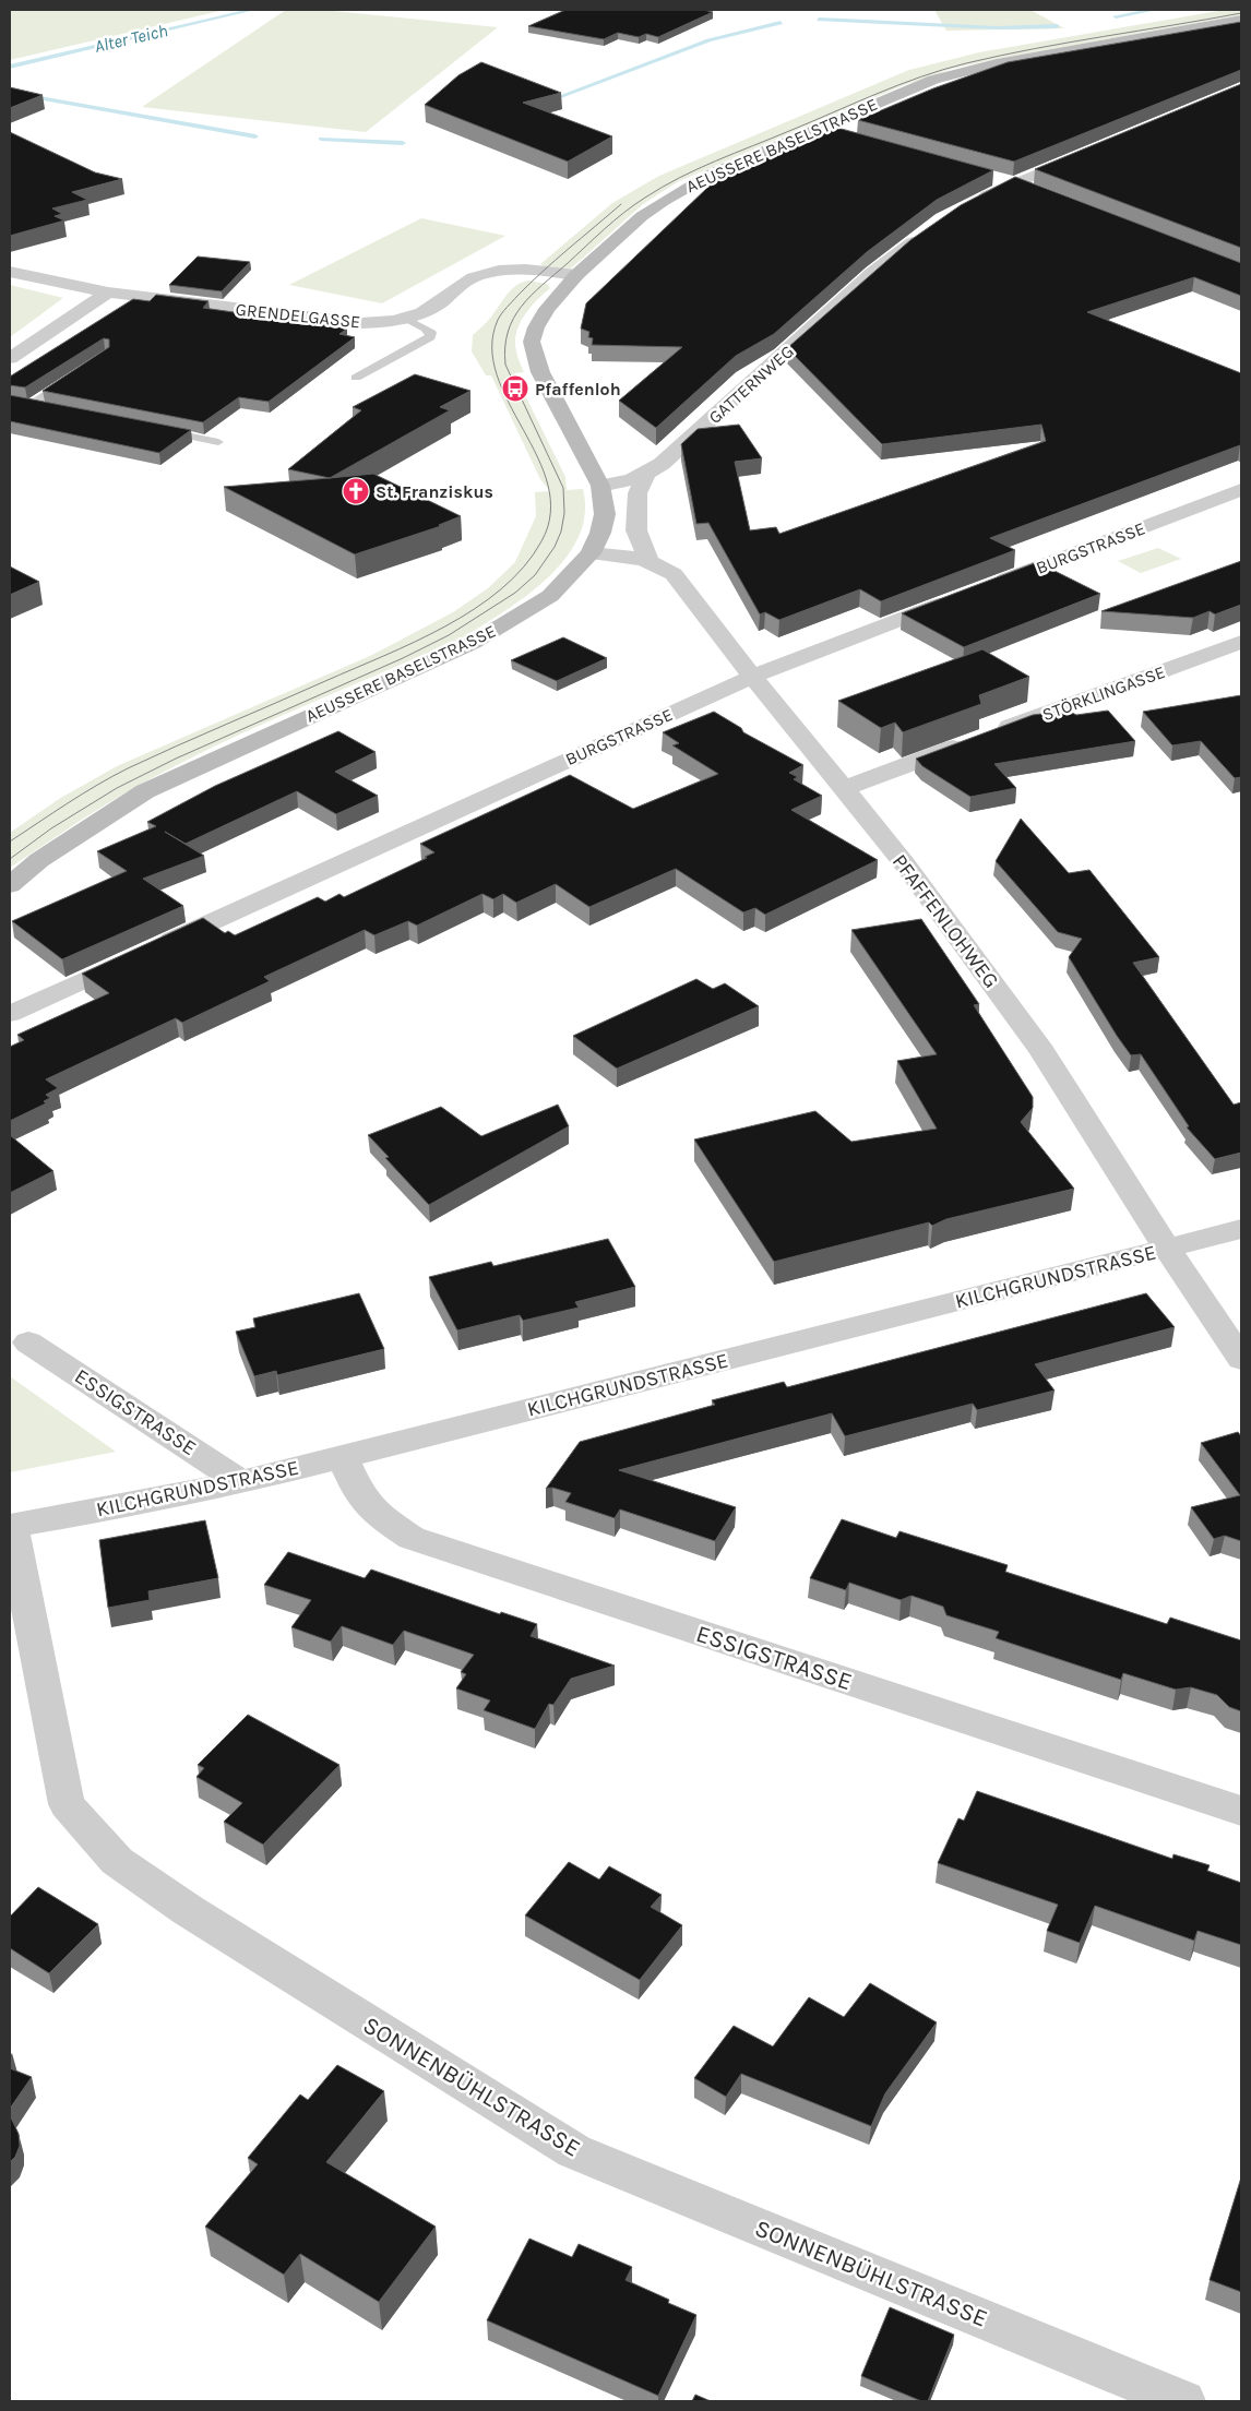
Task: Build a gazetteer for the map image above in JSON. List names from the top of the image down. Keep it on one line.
{"streets":{"main road":["AEUSSERE BASELSTRASSE"],"street":["GRENDELGASSE","GATTERNWEG","BURGSTRASSE","STÖRKLINGASSE","PFAFFENLOHWEG","KILCHGRUNDSTRASSE","ESSIGSTRASSE","SONNENBÜHLSTRASSE"]},"crossings":[["AEUSSERE BASELSTRASSE","GRENDELGASSE"],["AEUSSERE BASELSTRASSE","GATTERNWEG"],["AEUSSERE BASELSTRASSE","PFAFFENLOHWEG"],["BURGSTRASSE","PFAFFENLOHWEG"],["STÖRKLINGASSE","PFAFFENLOHWEG"],["PFAFFENLOHWEG","KILCHGRUNDSTRASSE"],["KILCHGRUNDSTRASSE","ESSIGSTRASSE"],["KILCHGRUNDSTRASSE","SONNENBÜHLSTRASSE"]],"water":["Alter Teich"],"places":{"bus stop":["Pfaffenloh"],"church":["St. Franziskus"]}}
